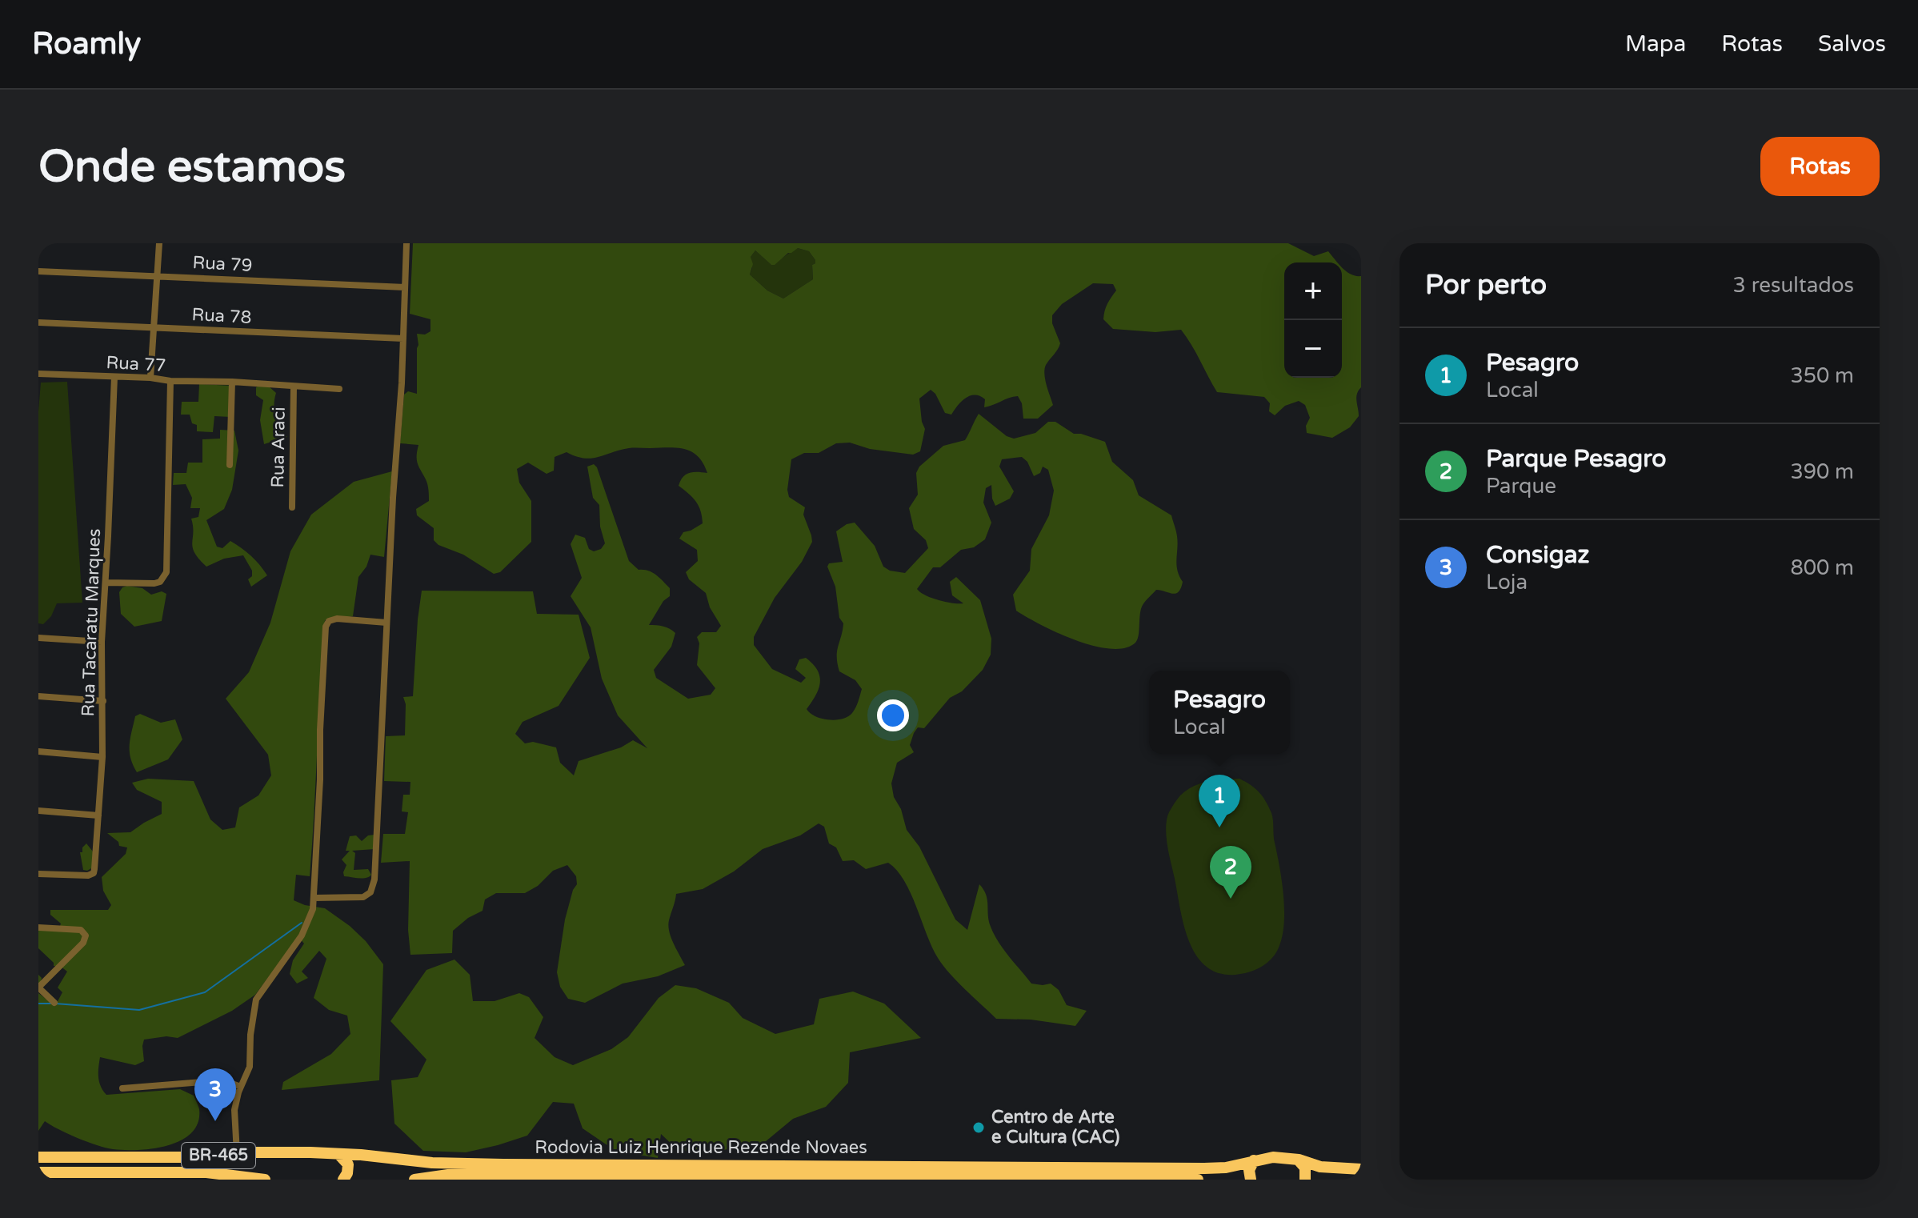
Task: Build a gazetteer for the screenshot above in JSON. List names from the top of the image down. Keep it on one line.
{"streets":{"highway":["Rodovia Luiz Henrique Rezende Novaes","BR-465"],"street":["Rua 79","Rua 78","Rua 77","Rua Araci","Rua Tacaratu Marques"]},"crossings":[["Rua 77","Rua Araci"],["Rua 77","Rua Tacaratu Marques"]],"places":["Centro de Arte e Cultura (CAC)"],"page":{"header":"Roamly","nav":["Mapa","Rotas","Salvos"],"buttons":"Rotas","title":"Onde estamos","heading":["Por perto","3 resultados"],"map_buttons":["+","−"],"list":[{"mark":"1","name":"Pesagro","note":"Local","value":"350 m"},{"mark":"2","name":"Parque Pesagro","note":"Parque","value":"390 m"},{"mark":"3","name":"Consigaz","note":"Loja","value":"800 m"}],"popup":["Pesagro","Local"],"pins":["1","2","3"]}}
